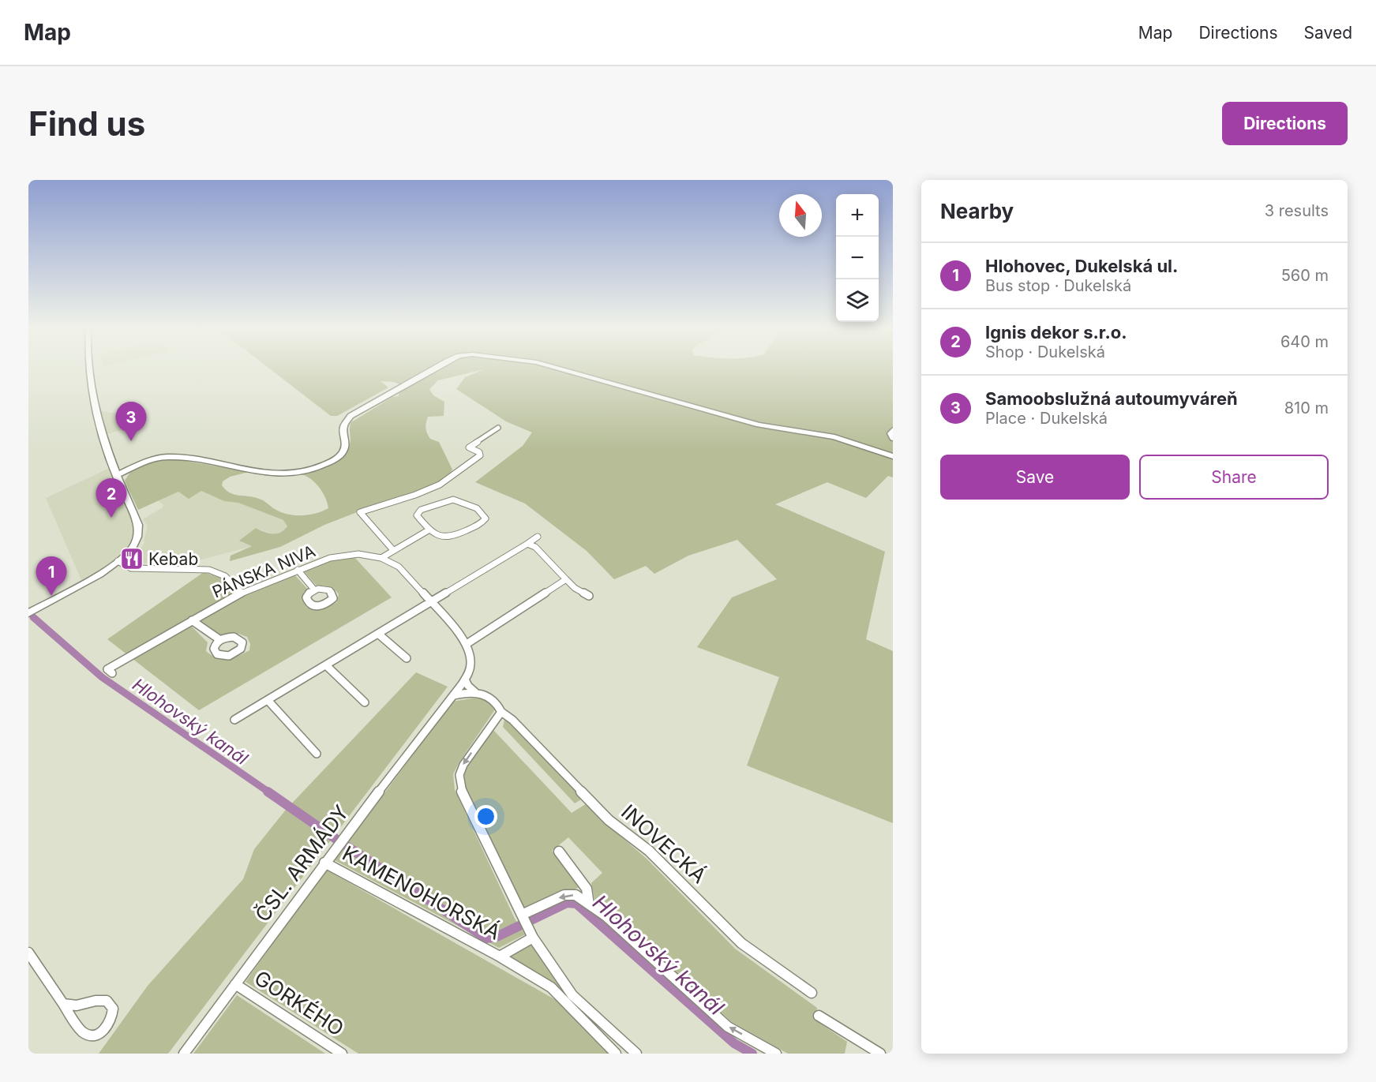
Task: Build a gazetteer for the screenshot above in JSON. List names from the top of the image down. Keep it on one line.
{"streets":{"street":["PÁNSKA NIVA","INOVECKÁ","ČSL. ARMÁDY","KAMENOHORSKÁ","GORKÉHO"]},"crossings":[["INOVECKÁ","KAMENOHORSKÁ"],["ČSL. ARMÁDY","KAMENOHORSKÁ"],["ČSL. ARMÁDY","GORKÉHO"]],"water":["Hlohovský kanál"],"places":{"restaurant":["Kebab"]},"north":"top","page":{"header":"Map","nav":["Map","Directions","Saved"],"buttons":["Directions",["Save","Share"]],"title":"Find us","heading":["Nearby","3 results"],"map_buttons":["+","−"],"list":[{"mark":"1","name":"Hlohovec, Dukelská ul.","note":"Bus stop · Dukelská","value":"560 m"},{"mark":"2","name":"Ignis dekor s.r.o.","note":"Shop · Dukelská","value":"640 m"},{"mark":"3","name":"Samoobslužná autoumyváreň","note":"Place · Dukelská","value":"810 m"}],"pins":["3","2","1"]}}
